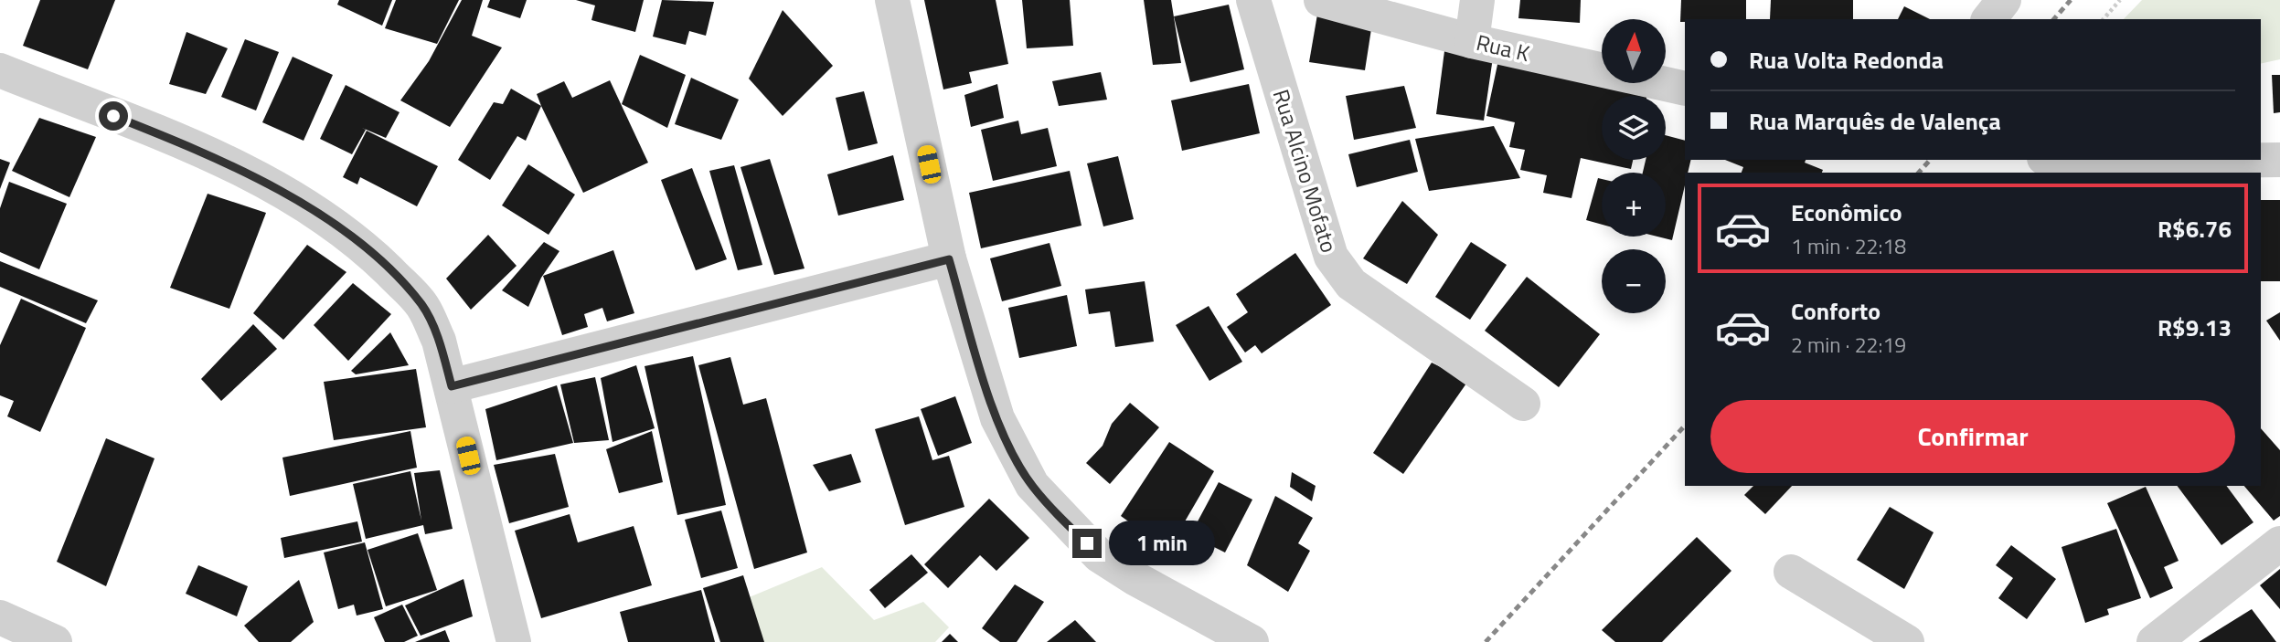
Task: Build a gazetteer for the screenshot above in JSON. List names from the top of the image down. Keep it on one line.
{"streets":{"street":["Rua K","Rua Alcino Mofato"]},"north":"top","page":{"map_buttons":["+","−"],"banner":["Rua Volta Redonda","Rua Marquês de Valença"],"list":[{"name":"Econômico","note":"1 min · 22:18","value":"R$6.76"},{"name":"Conforto","note":"2 min · 22:19","value":"R$9.13"}],"buttons":"Confirmar","bubble":"1 min"}}
